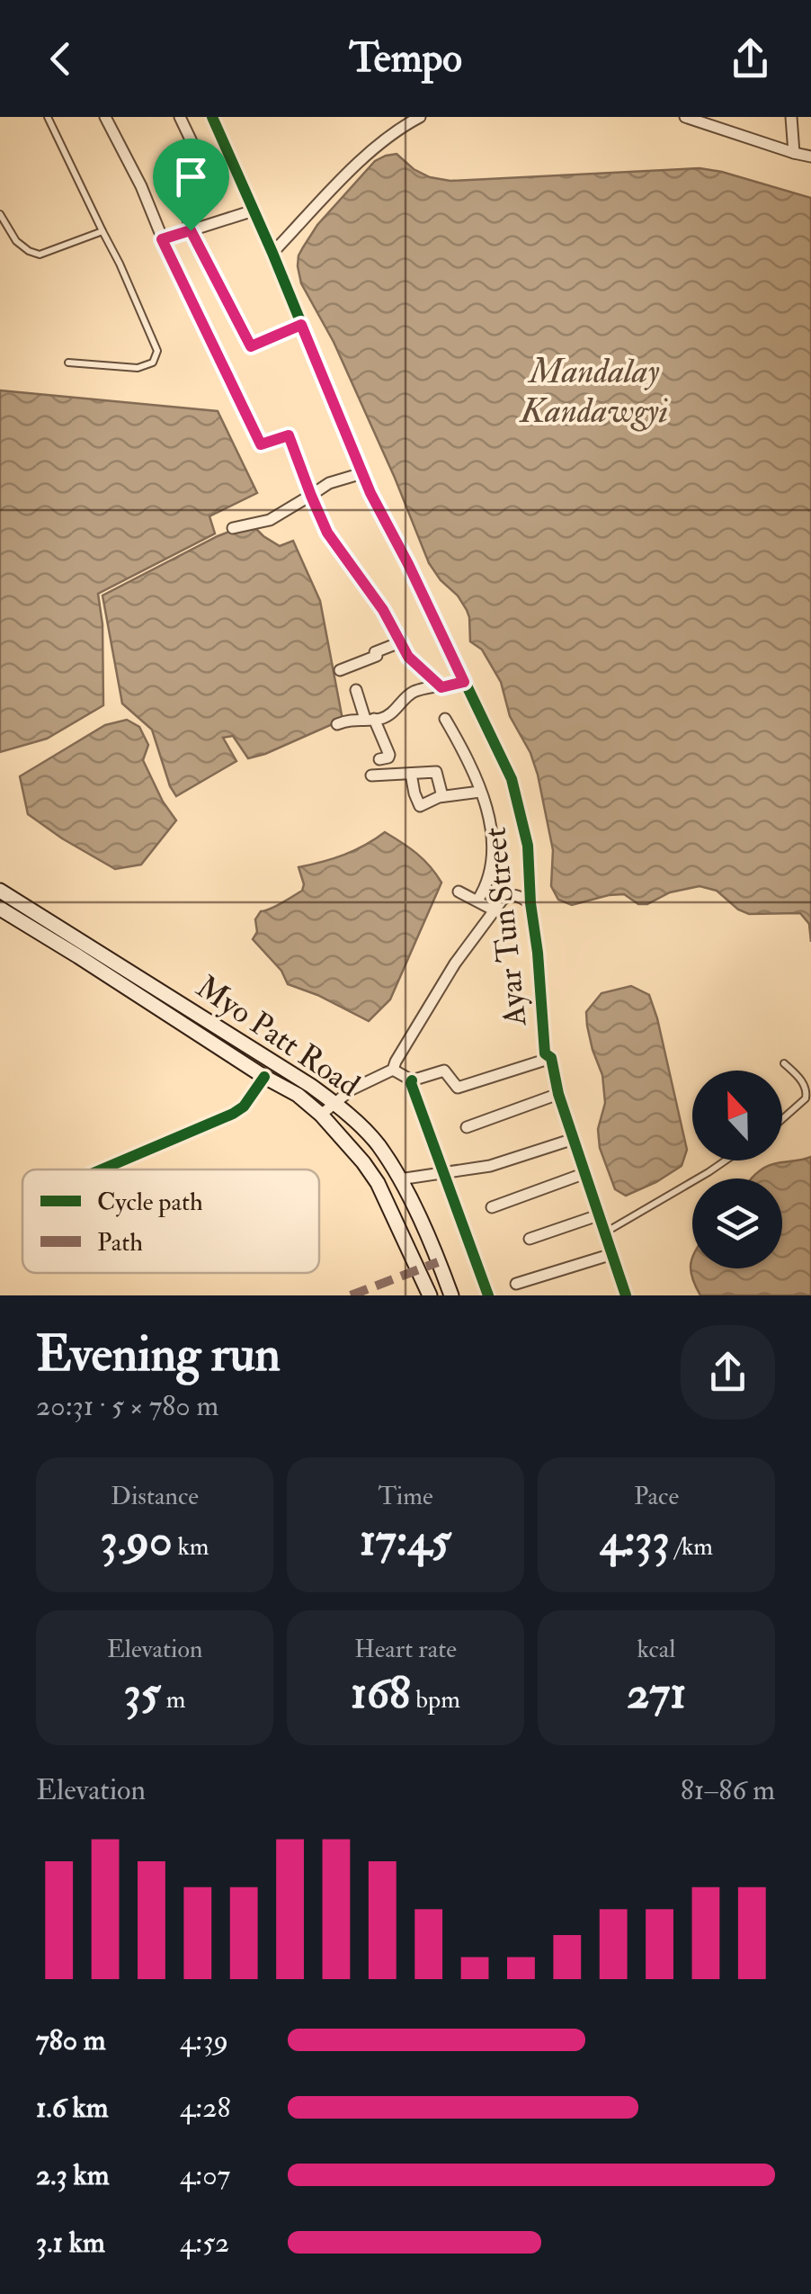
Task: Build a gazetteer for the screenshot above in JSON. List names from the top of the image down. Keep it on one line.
{"streets":{"main road":["Myo Patt Road"],"street":["Ayar Tun Street"]},"water":["Mandalay Kandawgyi"],"legend":["Cycle path","Path"],"north":"top","page":{"header":"Tempo","heading":["Evening run","20:31 · 5 × 780 m"],"stats":[["Distance","3.90 km"],["Time","17:45"],["Pace","4:33 /km"],["Elevation","35 m"],["Heart rate","168 bpm"],["kcal","271"]],"chart":["Elevation","81–86 m"],"list":[{"name":"780 m","note":"4:39"},{"name":"1.6 km","note":"4:28"},{"name":"2.3 km","note":"4:07"},{"name":"3.1 km","note":"4:52"}]}}
